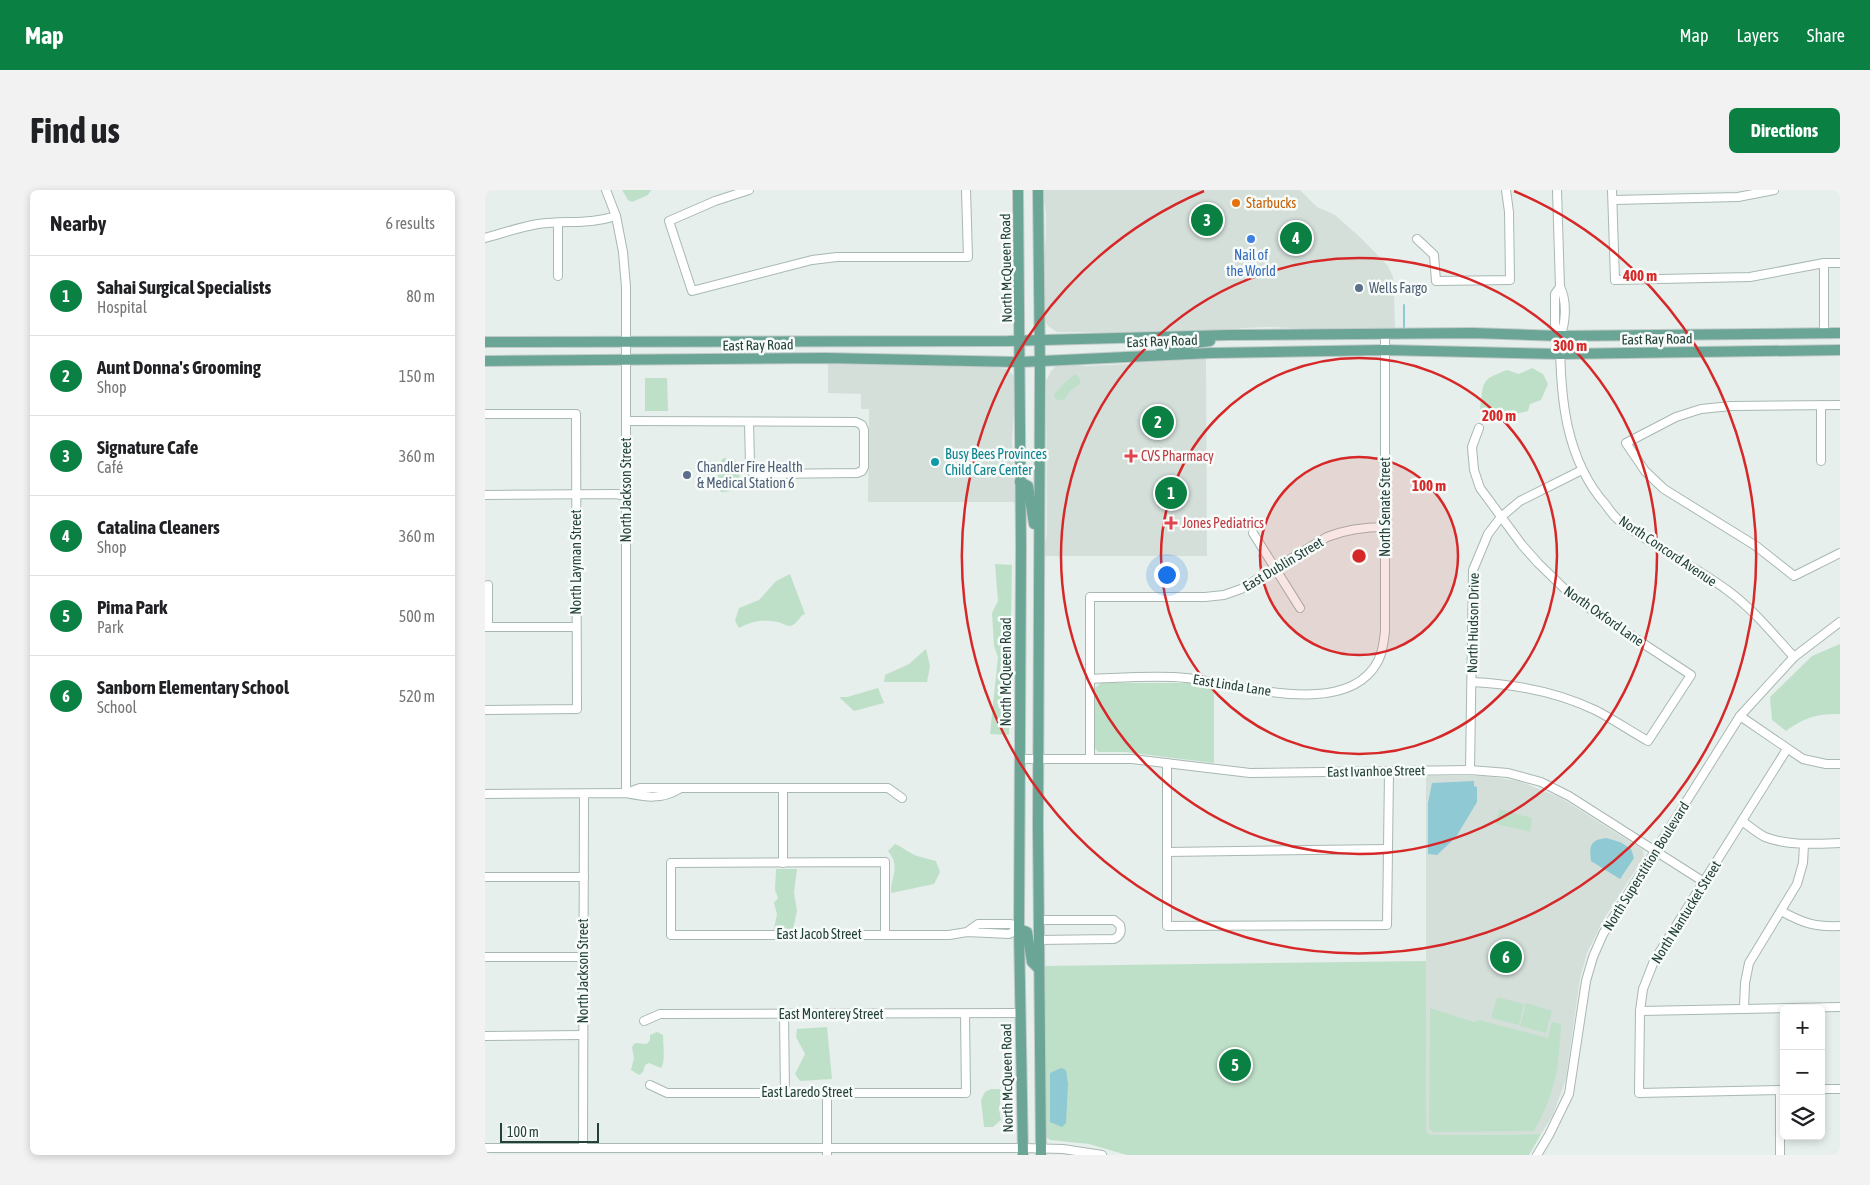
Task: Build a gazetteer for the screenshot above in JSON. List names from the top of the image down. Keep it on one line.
{"streets":{"main road":["North McQueen Road","East Ray Road"],"street":["North Jackson Street","North Senate Street","North Concord Avenue","North Layman Street","East Dublin Street","North Oxford Lane","North Hudson Drive","East Linda Lane","East Ivanhoe Street","North Superstition Boulevard","North Nantucket Street","East Jacob Street","East Monterey Street","East Laredo Street"]},"crossings":[["North McQueen Road","East Ray Road"],["North McQueen Road","East Ivanhoe Street"],["North McQueen Road","East Jacob Street"],["North McQueen Road","East Monterey Street"],["East Ray Road","North Jackson Street"],["East Ray Road","North Senate Street"],["East Ray Road","North Concord Avenue"],["North Senate Street","East Dublin Street"],["North Senate Street","East Linda Lane"],["North Concord Avenue","North Hudson Drive"],["North Concord Avenue","North Superstition Boulevard"],["East Dublin Street","East Linda Lane"],["North Oxford Lane","North Hudson Drive"],["North Hudson Drive","East Ivanhoe Street"],["East Ivanhoe Street","North Superstition Boulevard"],["East Ivanhoe Street","North Nantucket Street"],["East Monterey Street","East Laredo Street"]],"places":{"other":["Starbucks","Nail of the World","Wells Fargo","Busy Bees Provinces Child Care Center","Chandler Fire Health & Medical Station 6"],"health":["CVS Pharmacy","Jones Pediatrics"]},"scale_bar":"100 m","page":{"header":"Map","nav":["Map","Layers","Share"],"buttons":"Directions","title":"Find us","heading":["Nearby","6 results"],"pins":["3","4","2","1","6","5"],"list":[{"mark":"1","name":"Sahai Surgical Specialists","note":"Hospital","value":"80 m"},{"mark":"2","name":"Aunt Donna's Grooming","note":"Shop","value":"150 m"},{"mark":"3","name":"Signature Cafe","note":"Café","value":"360 m"},{"mark":"4","name":"Catalina Cleaners","note":"Shop","value":"360 m"},{"mark":"5","name":"Pima Park","note":"Park","value":"500 m"},{"mark":"6","name":"Sanborn Elementary School","note":"School","value":"520 m"}],"map_buttons":["+","−"],"scale":"100 m"},"rings":["400 m","300 m","200 m","100 m"]}
